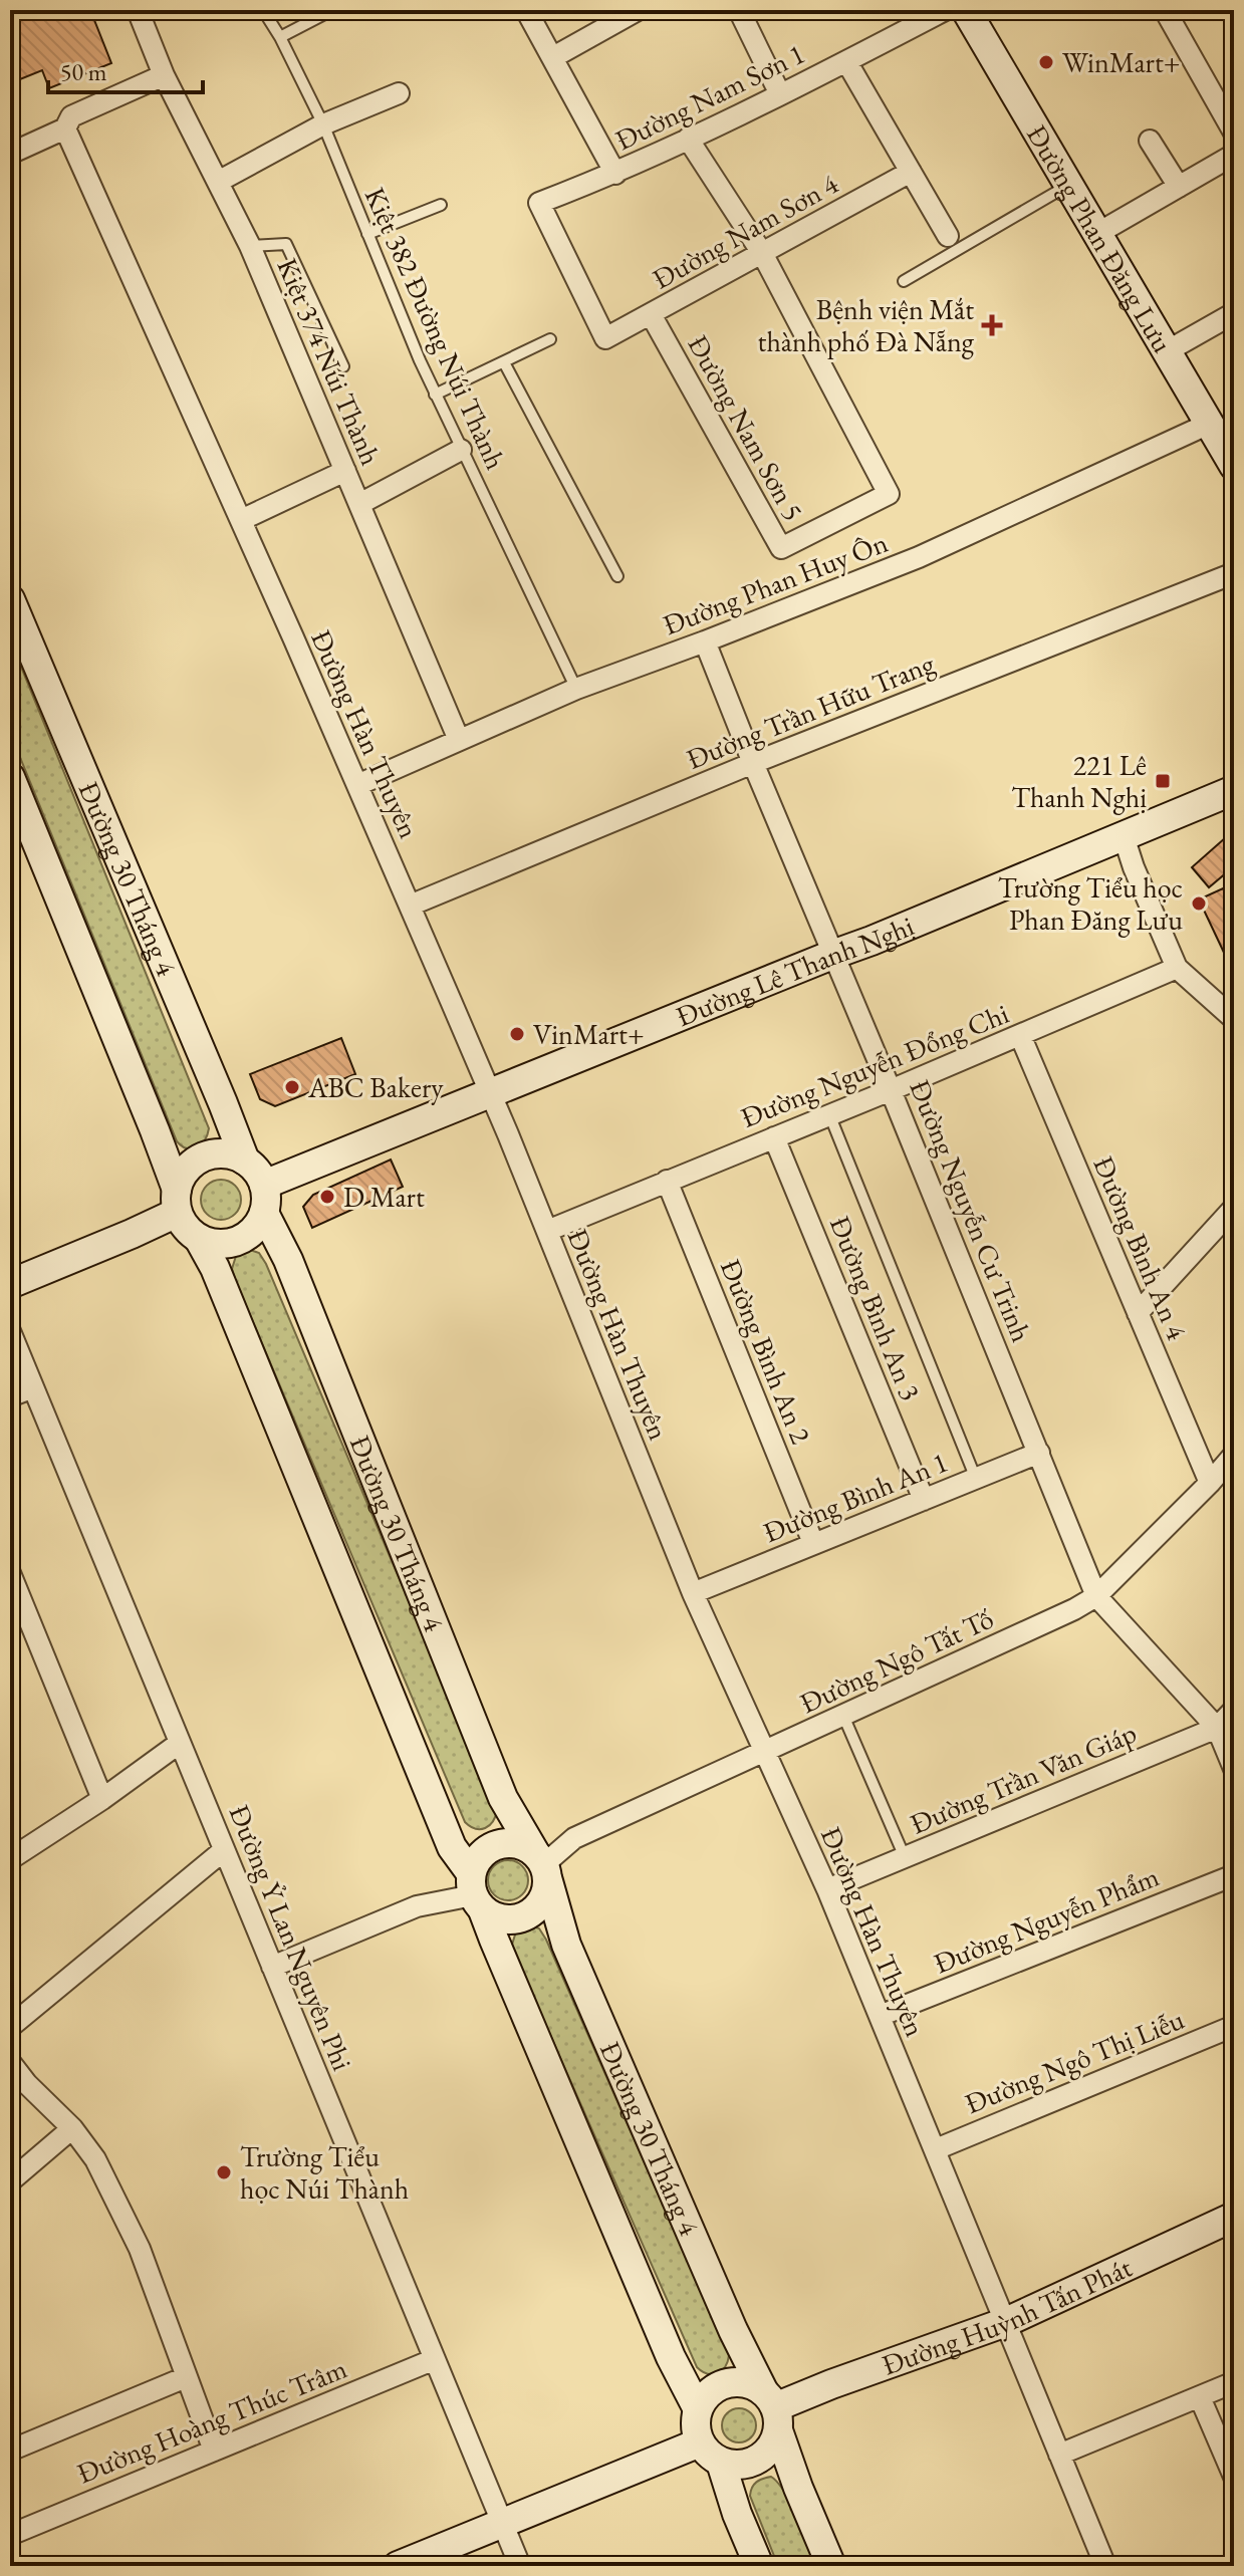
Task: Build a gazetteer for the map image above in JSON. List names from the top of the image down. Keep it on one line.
{"streets":{"street":["Đường Nam Sơn 1","Đường Nam Sơn 4","Đường Phan Đăng Lưu","Kiệt 374 Núi Thành","Đường Nam Sơn 5","Đường Phan Huy Ôn","Đường Trần Hữu Trang","Đường Hàn Thuyên","Đường 30 Tháng 4","Đường Lê Thanh Nghị","Đường Nguyễn Đổng Chi","Đường Nguyễn Cư Trinh","Đường Bình An 4","Đường Bình An 3","Đường Bình An 2","Đường Bình An 1","Đường Ngô Tất Tố","Đường Trần Văn Giáp","Đường Nguyễn Phẩm","Đường Ỷ Lan Nguyên Phi","Đường Ngô Thị Liễu","Đường Huỳnh Tấn Phát","Đường Hoàng Thúc Trâm"],"lane":["Kiệt 382 Đường Núi Thành"]},"crossings":[["Đường Nam Sơn 1","Đường Nam Sơn 4"],["Đường Nam Sơn 4","Đường Nam Sơn 5"],["Đường Phan Đăng Lưu","Đường Phan Huy Ôn"],["Kiệt 382 Đường Núi Thành","Đường Phan Huy Ôn"],["Kiệt 374 Núi Thành","Đường Phan Huy Ôn"],["Đường Phan Huy Ôn","Đường Hàn Thuyên"],["Đường Phan Huy Ôn","Đường Nguyễn Cư Trinh"],["Đường Trần Hữu Trang","Đường Hàn Thuyên"],["Đường Trần Hữu Trang","Đường Nguyễn Cư Trinh"],["Đường Hàn Thuyên","Đường Lê Thanh Nghị"],["Đường Hàn Thuyên","Đường Nguyễn Đổng Chi"],["Đường Hàn Thuyên","Đường Bình An 1"],["Đường Hàn Thuyên","Đường Ngô Tất Tố"],["Đường Hàn Thuyên","Đường Trần Văn Giáp"],["Đường Hàn Thuyên","Đường Nguyễn Phẩm"],["Đường Hàn Thuyên","Đường Ngô Thị Liễu"],["Đường Hàn Thuyên","Đường Huỳnh Tấn Phát"],["Đường 30 Tháng 4","Đường Lê Thanh Nghị"],["Đường 30 Tháng 4","Đường Ngô Tất Tố"],["Đường 30 Tháng 4","Đường Huỳnh Tấn Phát"],["Đường Lê Thanh Nghị","Đường Nguyễn Cư Trinh"],["Đường Nguyễn Đổng Chi","Đường Nguyễn Cư Trinh"],["Đường Nguyễn Đổng Chi","Đường Bình An 4"],["Đường Nguyễn Đổng Chi","Đường Bình An 3"],["Đường Nguyễn Đổng Chi","Đường Bình An 2"],["Đường Nguyễn Cư Trinh","Đường Bình An 1"],["Đường Nguyễn Cư Trinh","Đường Ngô Tất Tố"],["Đường Nguyễn Cư Trinh","Đường Trần Văn Giáp"],["Đường Bình An 4","Đường Ngô Tất Tố"],["Đường Bình An 3","Đường Bình An 1"],["Đường Bình An 2","Đường Bình An 1"],["Đường Ỷ Lan Nguyên Phi","Đường Hoàng Thúc Trâm"]],"places":{"other":["WinMart+","Trường Tiểu học Phan Đăng Lưu","VinMart+","ABC Bakery","D Mart","Trường Tiểu học Núi Thành"],"health":["Bệnh viện Mắt thành phố Đà Nẵng"],"transit":["221 Lê Thanh Nghị"]},"scale_bar":"50 m"}
